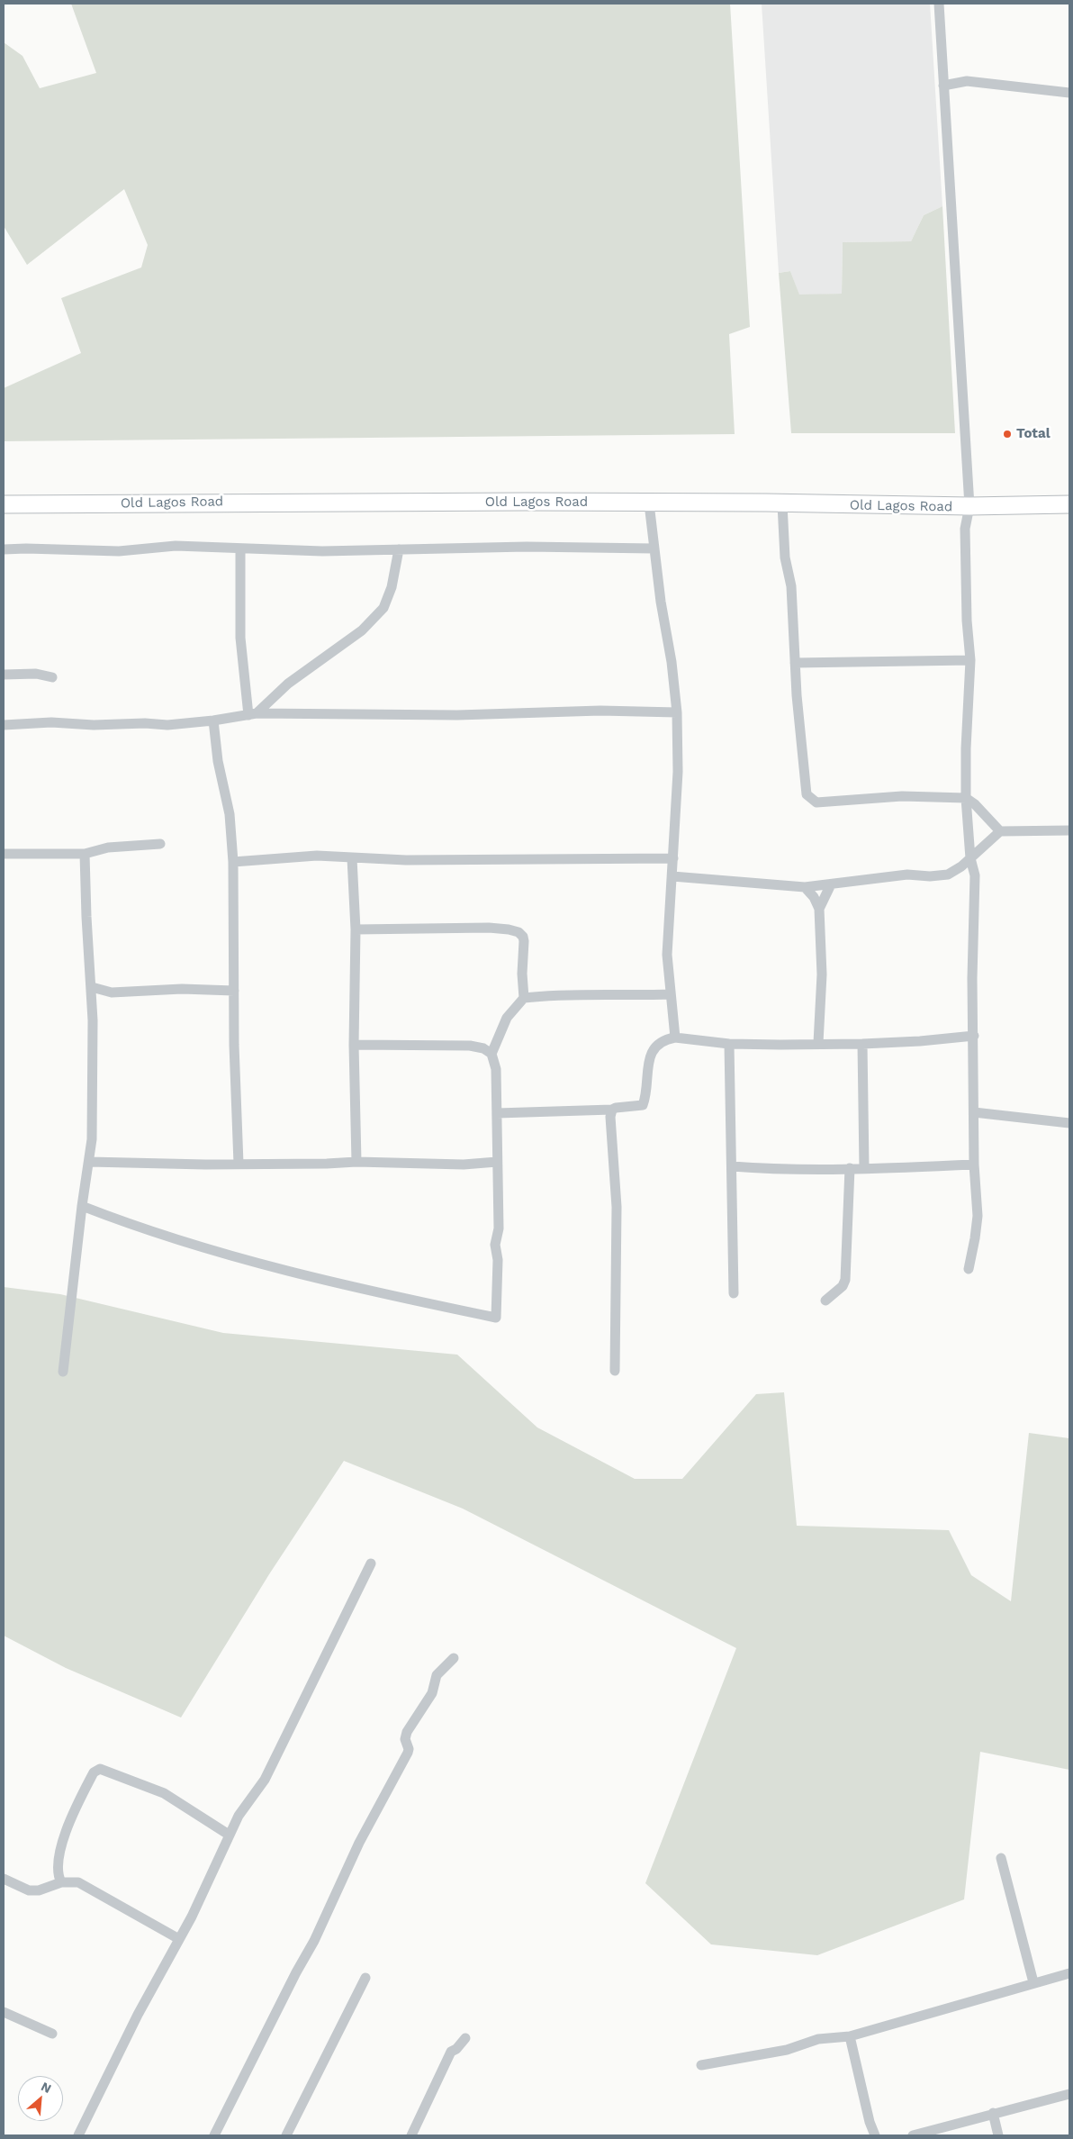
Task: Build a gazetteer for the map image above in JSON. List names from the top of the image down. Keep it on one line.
{"streets":{"main road":["Old Lagos Road"]},"places":["Total"],"north":"top right"}
